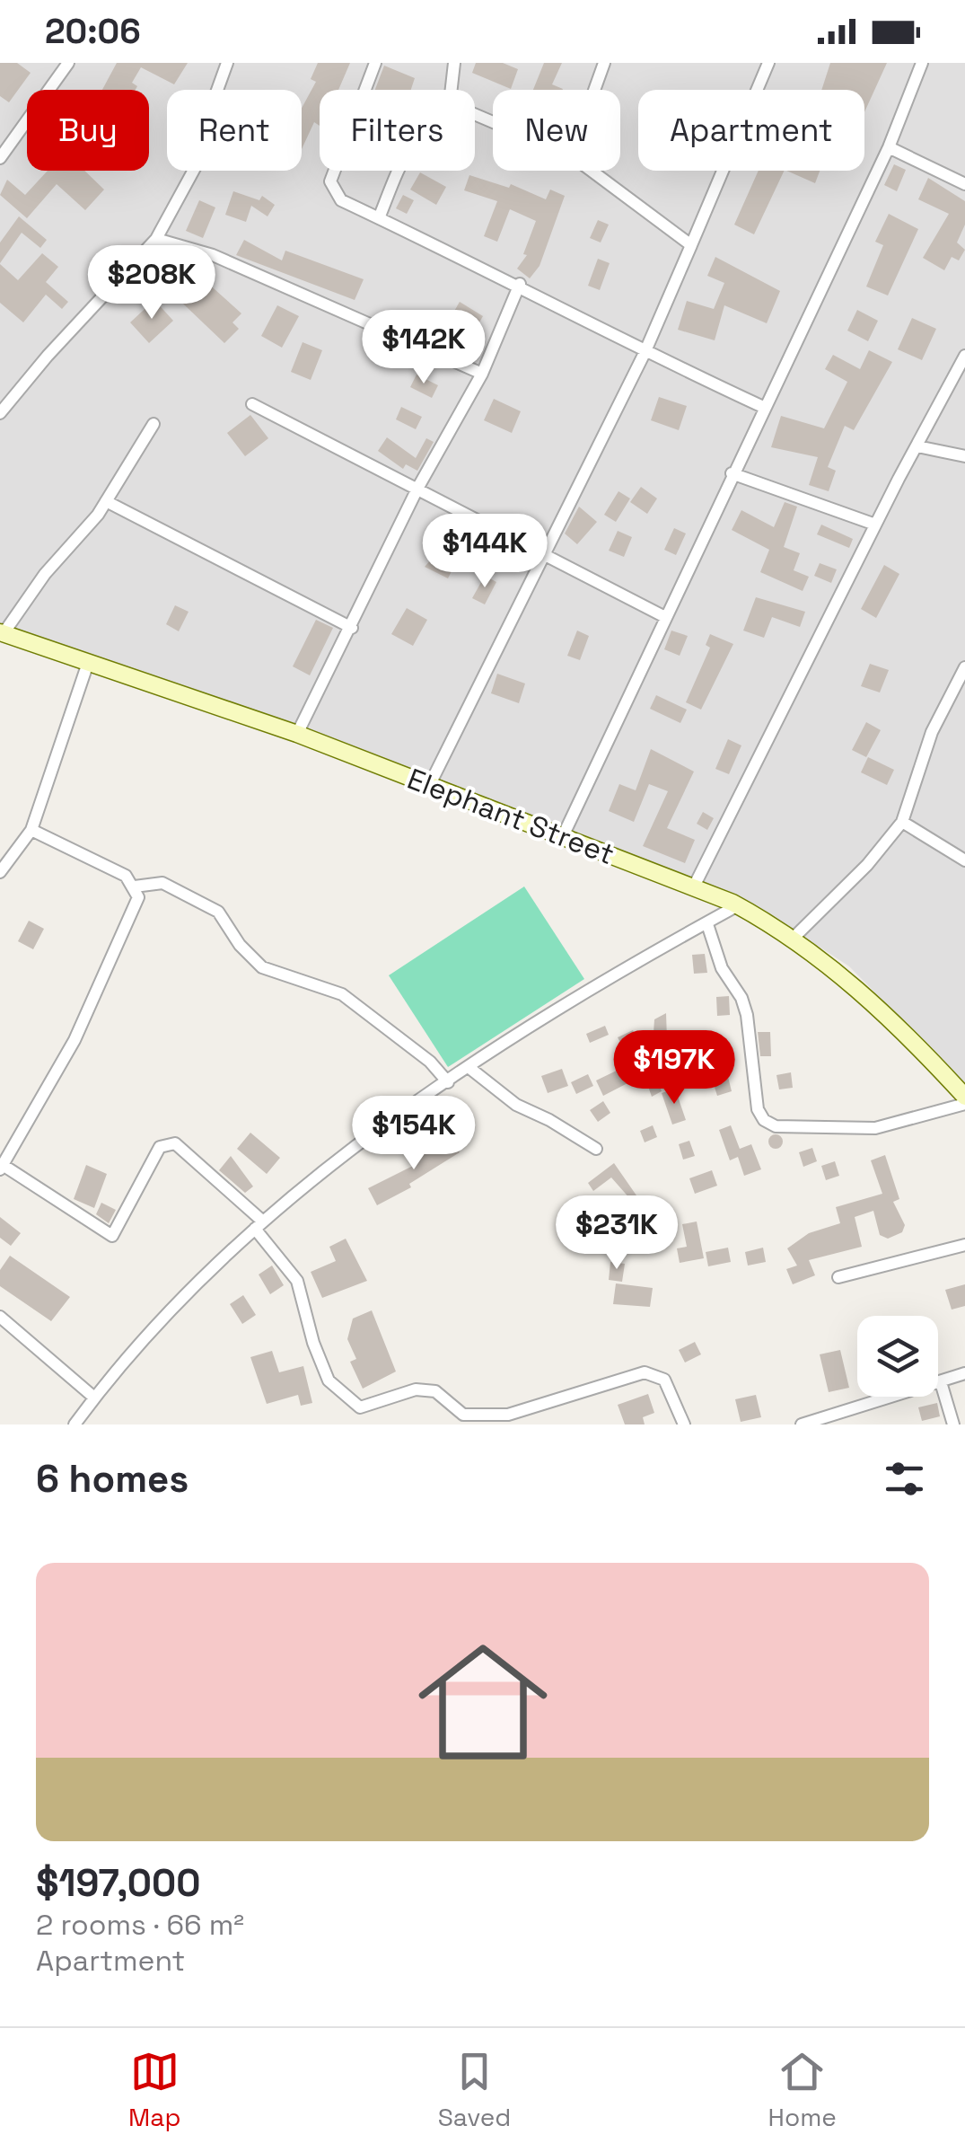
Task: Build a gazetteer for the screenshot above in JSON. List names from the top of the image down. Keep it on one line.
{"streets":{"main road":["Elephant Street"]},"page":{"status":"20:06","chip":["Buy","Rent","Filters","New","Apartment"],"price":["$208K","$142K","$144K","$197K","$154K","$231K"],"heading":"6 homes","list":[{"name":"$197,000","note":"2 rooms · 66 m² · Apartment"}],"tabs":["Map","Saved","Home"]}}
